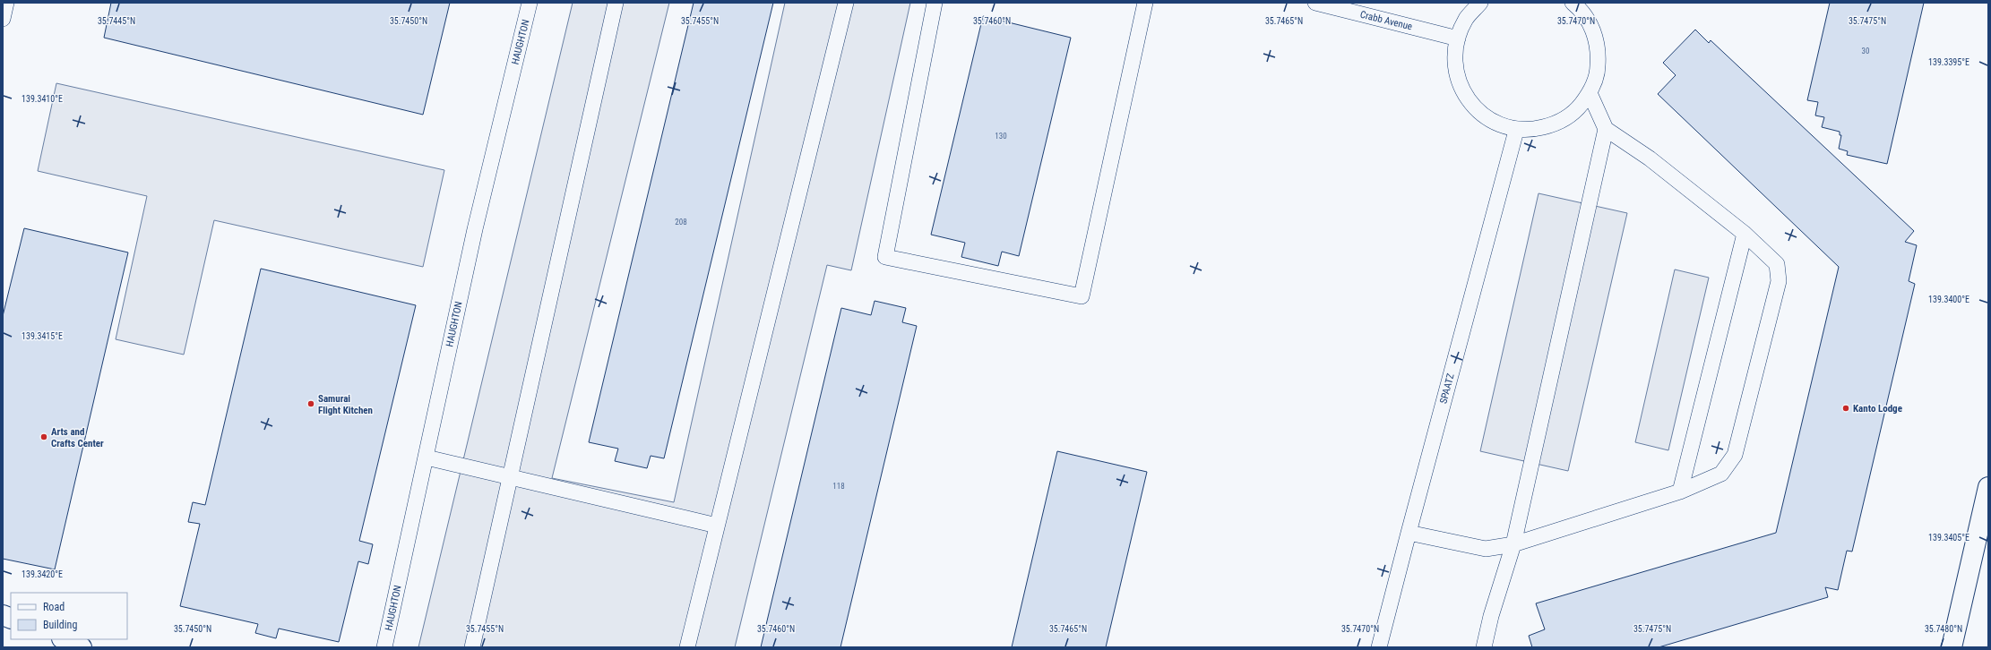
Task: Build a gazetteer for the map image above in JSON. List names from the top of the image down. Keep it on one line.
{"streets":{"lane":["Crabb Avenue","HAUGHTON","SPAATZ"]},"places":["Samurai Flight Kitchen","Kanto Lodge","Arts and Crafts Center"],"house_numbers":["30","130","208","118"],"legend":["Road","Building"],"coordinates":["35.7445°N","35.7450°N","35.7455°N","35.7460°N","35.7465°N","35.7470°N","35.7475°N","139.3395°E","139.3410°E","139.3400°E","139.3415°E","139.3405°E","139.3420°E","35.7480°N"]}
